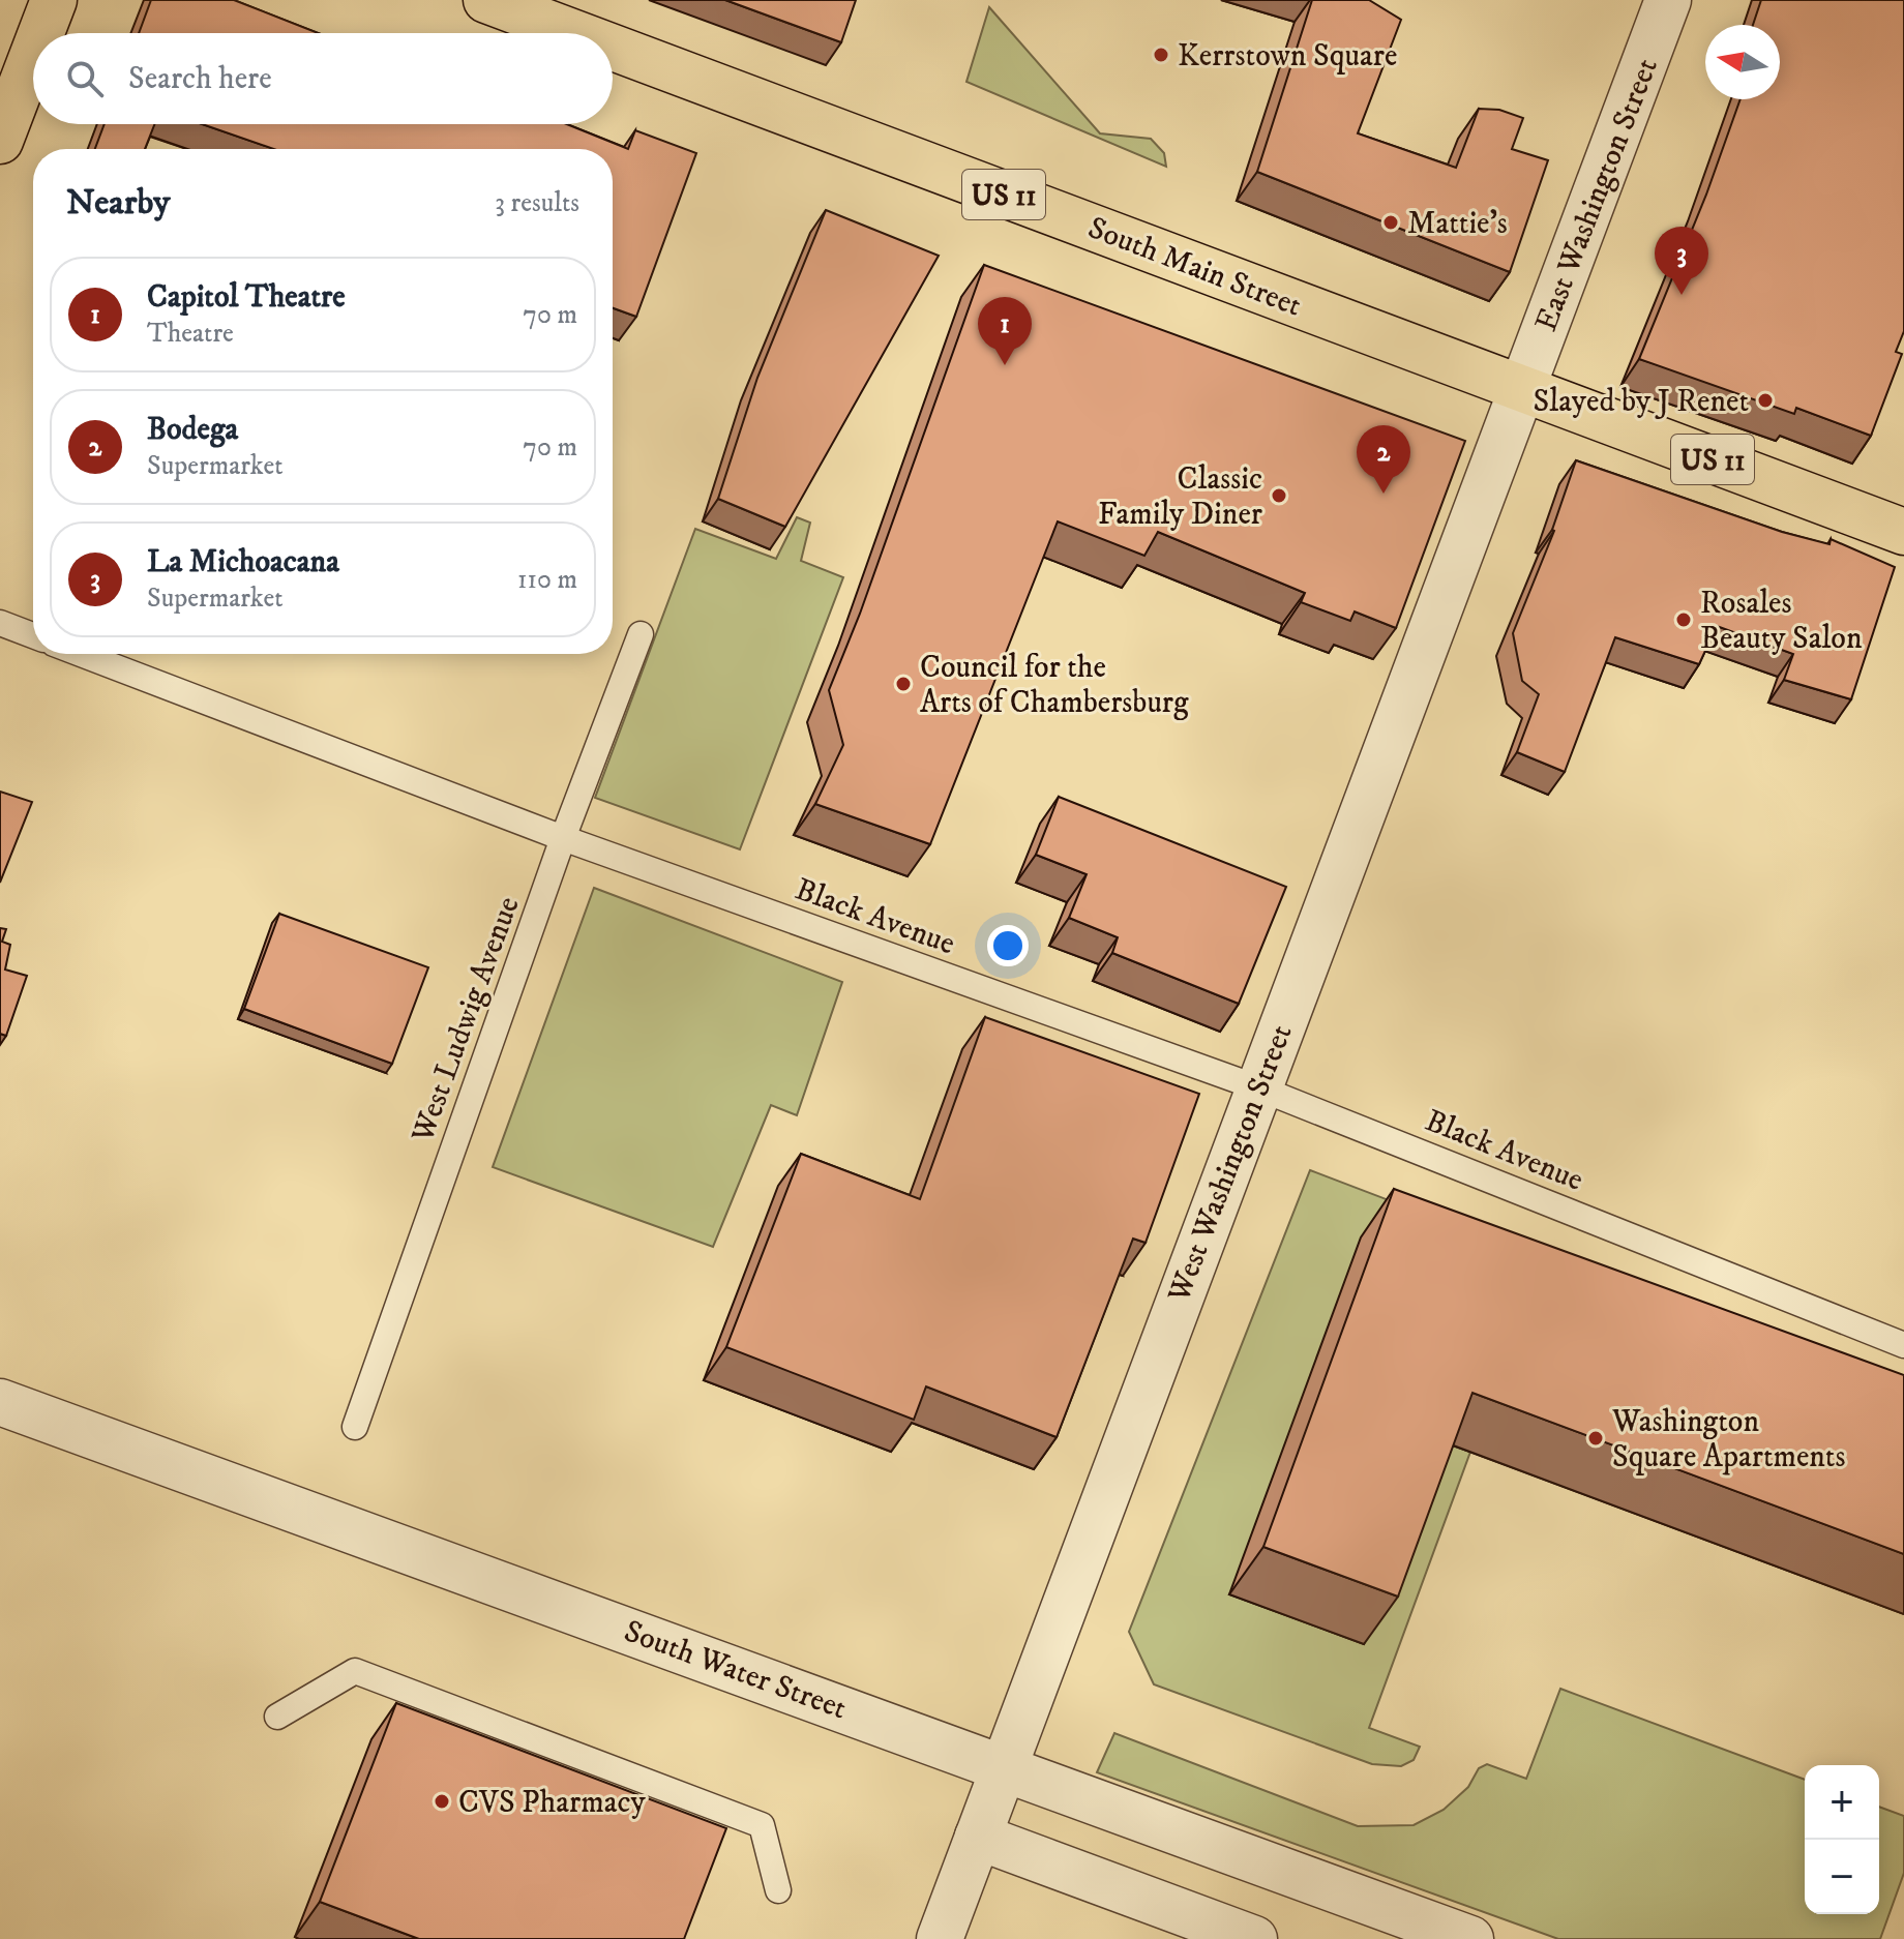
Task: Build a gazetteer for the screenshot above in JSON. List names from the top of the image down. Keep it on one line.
{"streets":{"main road":["US 11","South Main Street"],"street":["East Washington Street","West Washington Street","South Water Street"],"lane":["Black Avenue","West Ludwig Avenue"]},"crossings":[["East Washington Street","South Main Street"],["East Washington Street","West Washington Street"],["South Main Street","West Washington Street"],["Black Avenue","West Ludwig Avenue"],["Black Avenue","West Washington Street"],["West Washington Street","South Water Street"]],"places":["Kerrstown Square","Mattie's","Slayed by J Renet","Classic Family Diner","Rosales Beauty Salon","Council for the Arts of Chambersburg","Washington Square Apartments","CVS Pharmacy"],"north":"left","page":{"search":"Search here","heading":["Nearby","3 results"],"pins":["3","1","2"],"list":[{"mark":"1","name":"Capitol Theatre","note":"Theatre","value":"70 m"},{"mark":"2","name":"Bodega","note":"Supermarket","value":"70 m"},{"mark":"3","name":"La Michoacana","note":"Supermarket","value":"110 m"}],"map_buttons":["+","−"]}}
